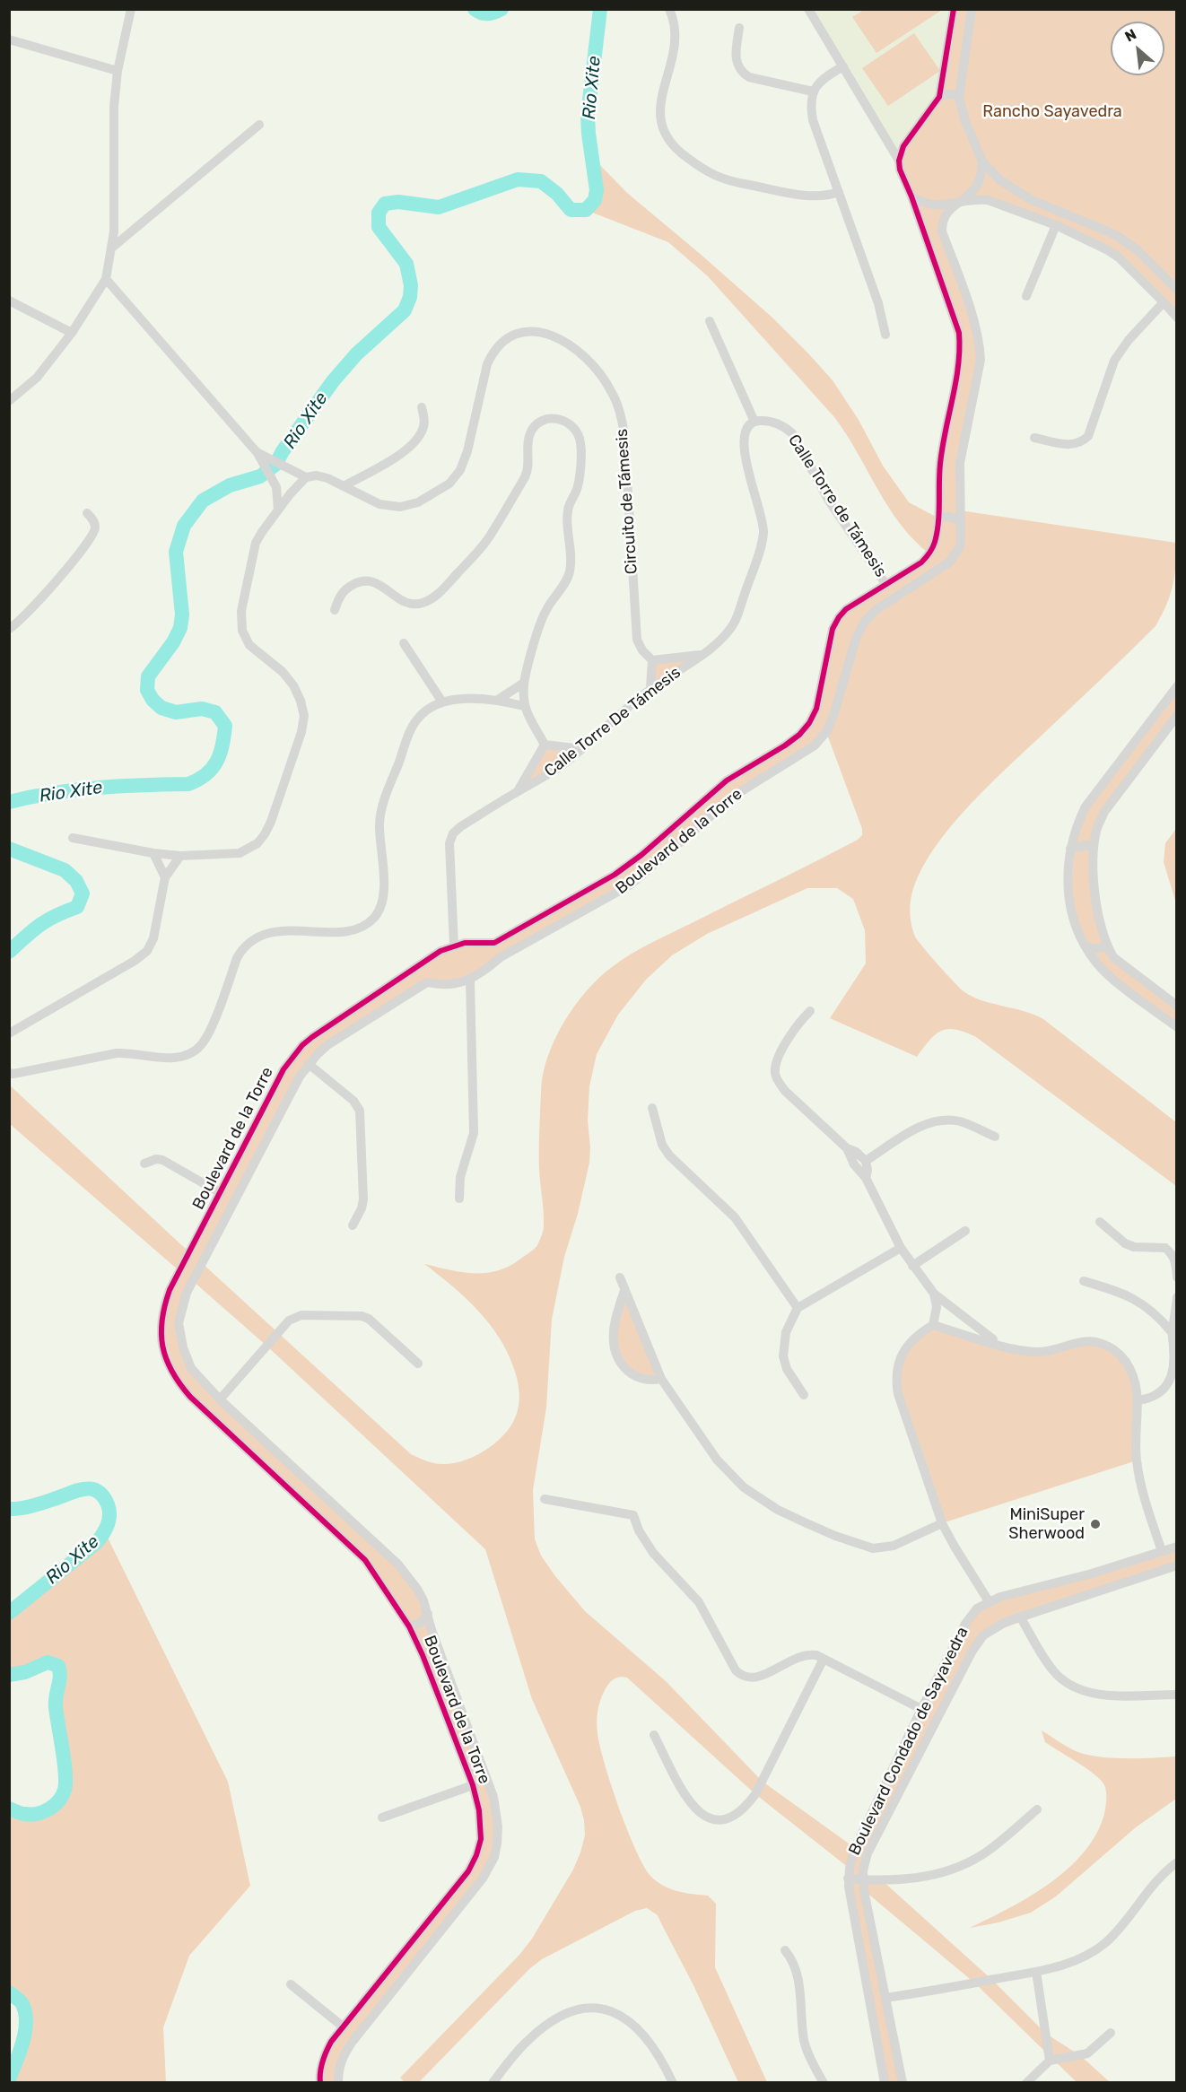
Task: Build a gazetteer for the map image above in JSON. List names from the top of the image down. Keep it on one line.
{"streets":{"street":["Circuito de Támesis","Calle Torre de Támesis","Calle Torre De Támesis","Boulevard de la Torre","Boulevard Condado de Sayavedra"]},"crossings":[["Calle Torre de Támesis","Boulevard de la Torre"],["Calle Torre De Támesis","Boulevard de la Torre"]],"water":["Rio Xite"],"parks":["Rancho Sayavedra"],"places":["MiniSuper Sherwood"],"north":"top left"}
